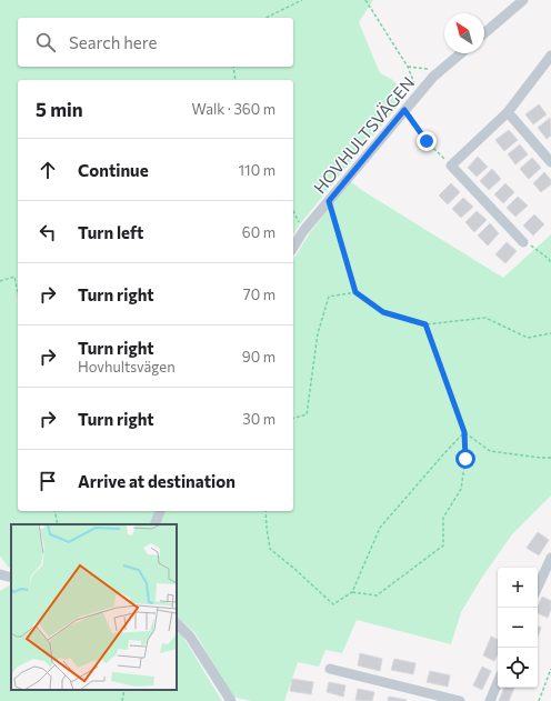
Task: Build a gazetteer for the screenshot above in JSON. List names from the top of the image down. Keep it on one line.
{"streets":{"street":["HOVHULTSVÄGEN"]},"north":"top left","page":{"search":"Search here","heading":["5 min","Walk · 360 m"],"list":[["Continue","110 m"],["Turn left","60 m"],["Turn right","70 m"],["Turn right","Hovhultsvägen","90 m"],["Turn right","30 m"],"Arrive at destination"],"map_buttons":["+","−"]}}
